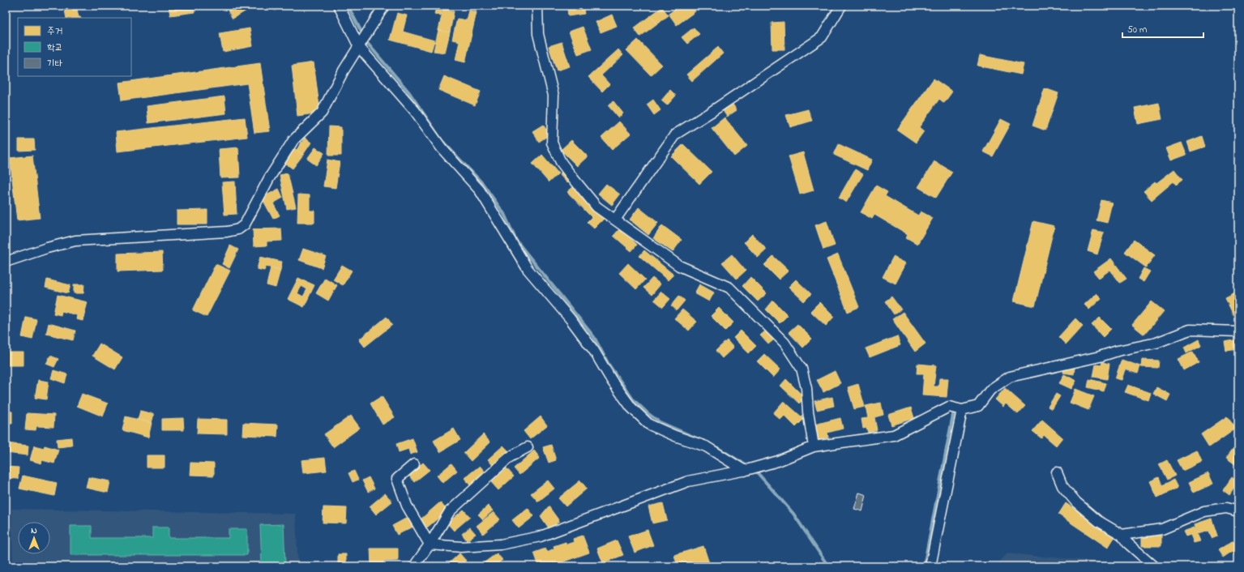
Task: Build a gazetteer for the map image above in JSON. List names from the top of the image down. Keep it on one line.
{"legend":["주거","학교","기타"],"scale_bar":"50 m","north":"top"}
